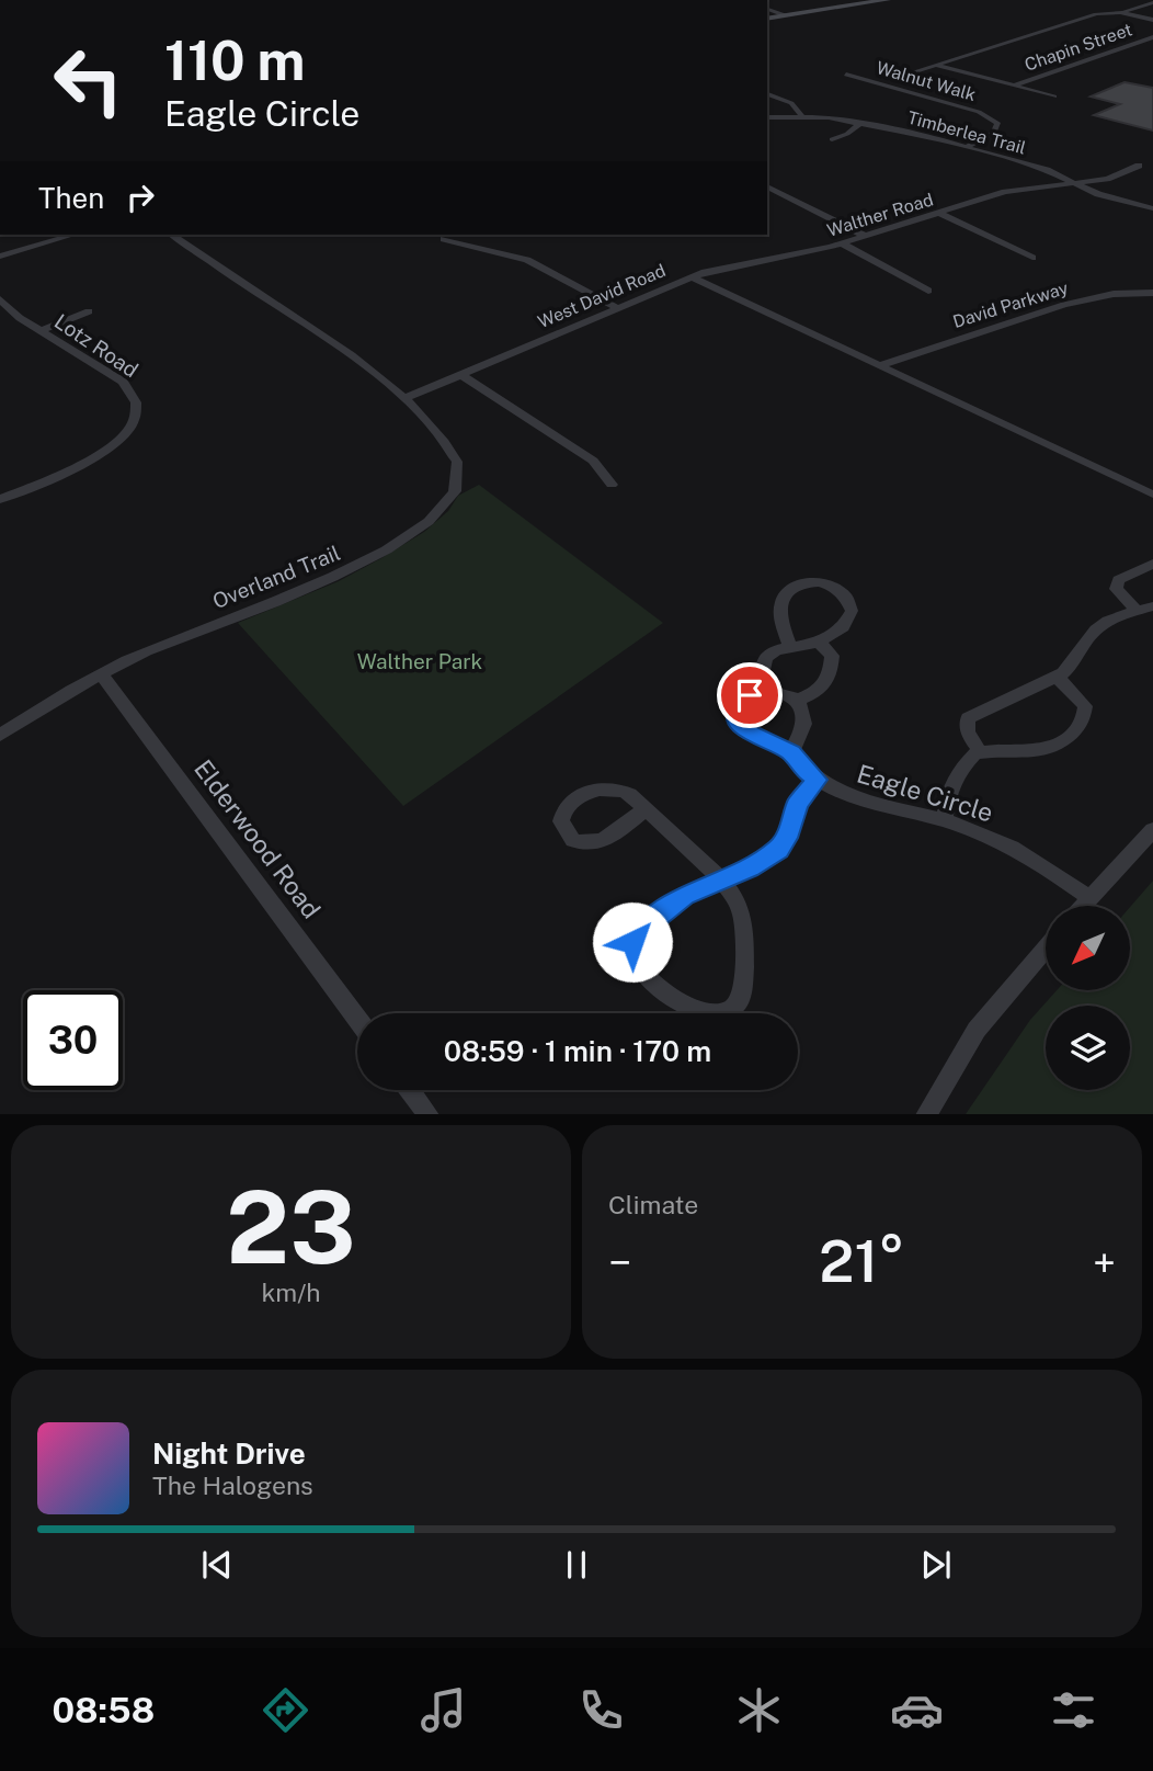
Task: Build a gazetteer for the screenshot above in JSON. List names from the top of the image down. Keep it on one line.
{"streets":{"street":["Chapin Street","Walnut Walk","Timberlea Trail","Walther Road","West David Road","David Parkway","Lotz Road","Overland Trail","Eagle Circle","Elderwood Road"]},"crossings":[["Walnut Walk","Timberlea Trail"],["Timberlea Trail","Walther Road"],["Walther Road","West David Road"],["West David Road","David Parkway"],["West David Road","Overland Trail"],["Overland Trail","Elderwood Road"]],"parks":["Walther Park"],"north":"bottom left","page":{"turn":["110 m","Eagle Circle"],"then":"Then","limit":"30","trip":"08:59 · 1 min · 170 m","tile":[["23","km/h"],"Climate"],"heat":["−","21°","+"],"song":["Night Drive","The Halogens"],"tabs":"08:58"}}
